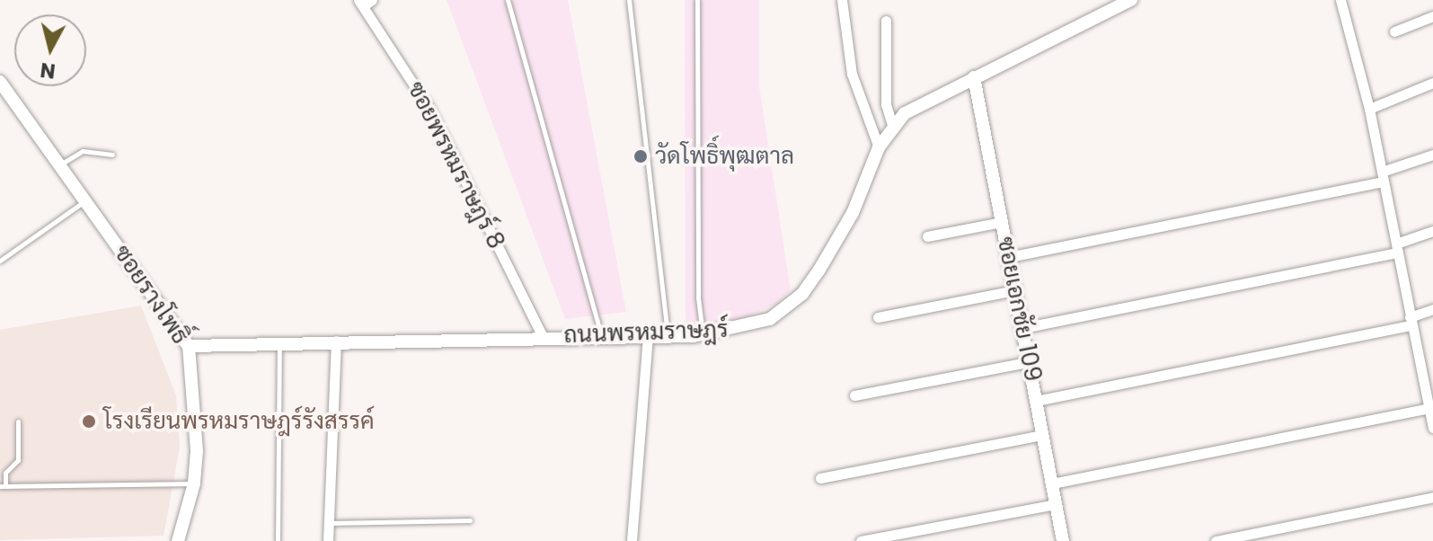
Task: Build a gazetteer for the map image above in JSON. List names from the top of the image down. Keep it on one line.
{"streets":{"street":["ซอยพรหมราษฎร์ 8","ซอยรางโพธิ์","ซอยเอกชัย 109","ถนนพรหมราษฎร์"]},"crossings":[["ซอยพรหมราษฎร์ 8","ถนนพรหมราษฎร์"],["ซอยรางโพธิ์","ถนนพรหมราษฎร์"],["ซอยเอกชัย 109","ถนนพรหมราษฎร์"]],"places":["วัดโพธิ์พุฒตาล","โรงเรียนพรหมราษฎร์รังสรรค์"],"north":"bottom"}
